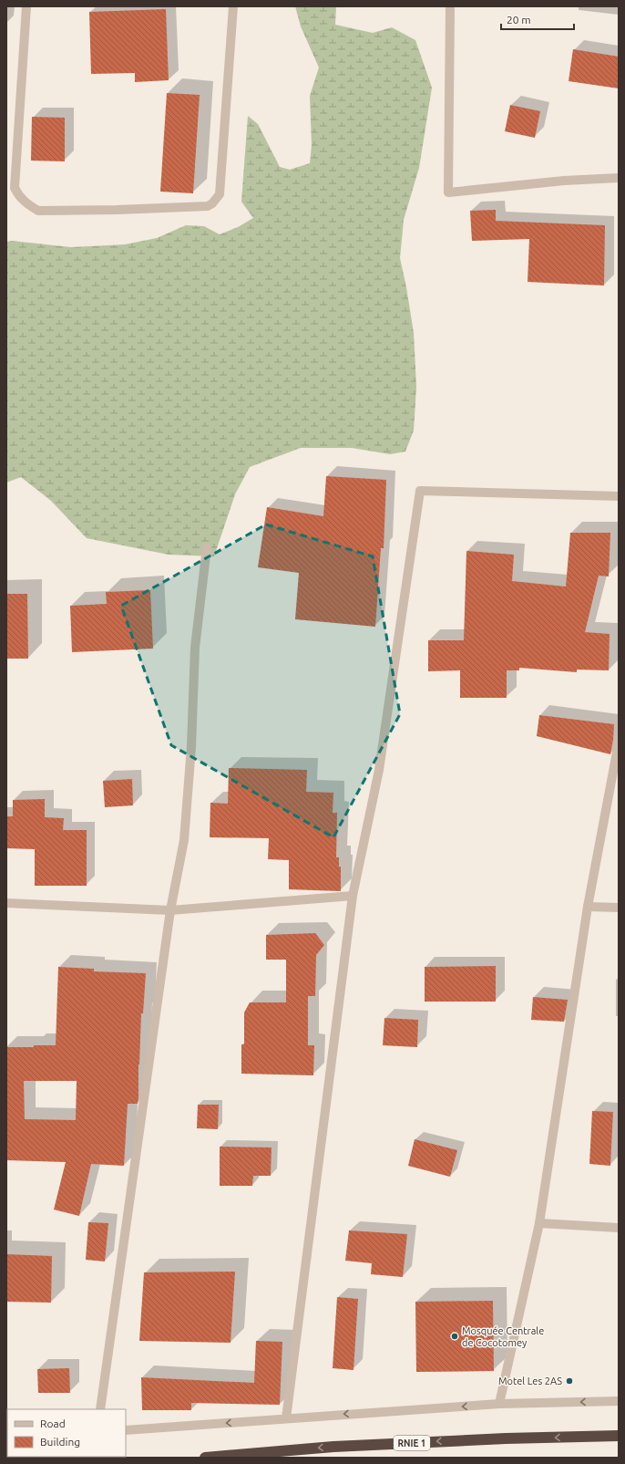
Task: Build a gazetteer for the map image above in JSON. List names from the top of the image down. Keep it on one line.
{"streets":{"highway":["RNIE 1"]},"places":["Mosquée Centrale de Cocotomey","Motel Les 2AS"],"legend":["Road","Building"],"scale_bar":"20 m"}
